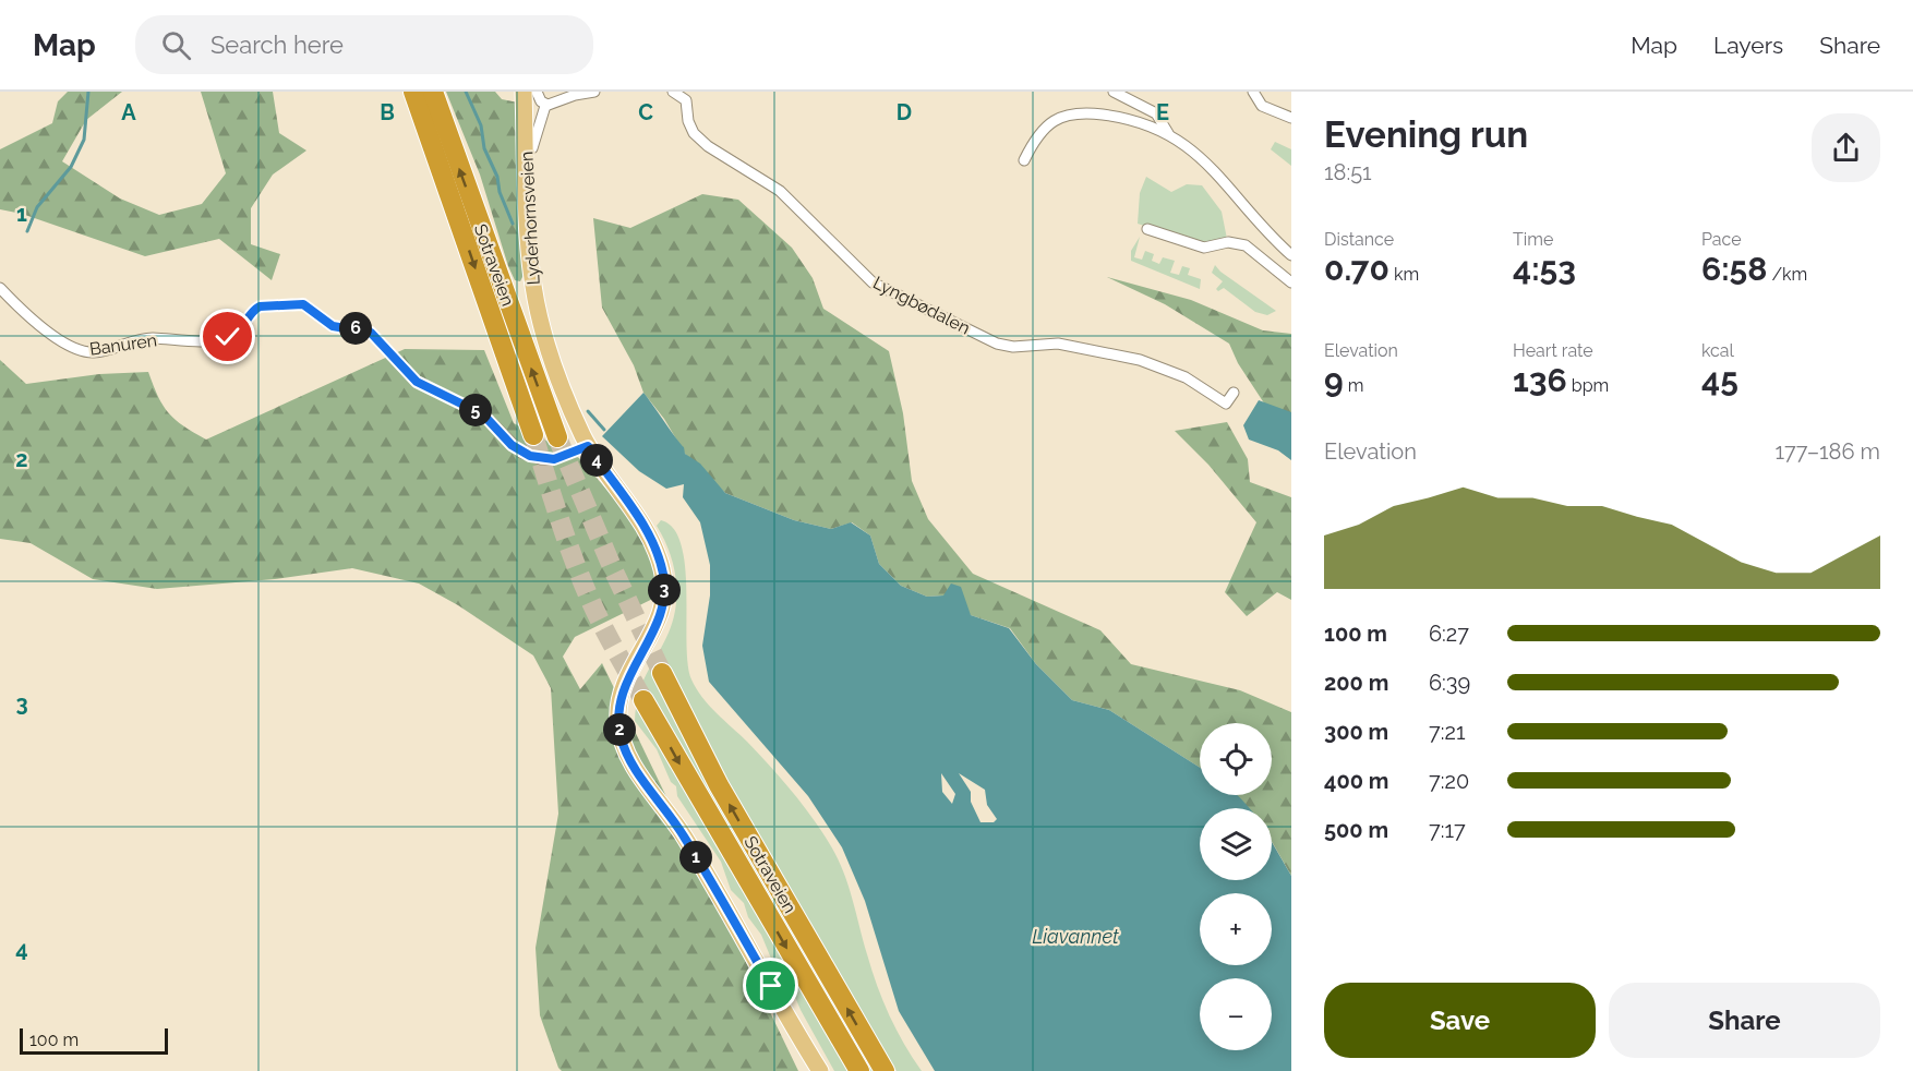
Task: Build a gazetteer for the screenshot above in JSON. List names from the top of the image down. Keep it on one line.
{"streets":{"highway":["Sotraveien"],"main road":["Lyderhornsveien"],"street":["Lyngbødalen","Banuren"]},"crossings":[["Lyderhornsveien","Banuren"]],"water":["Liavannet"],"scale_bar":"100 m","page":{"header":"Map","search":"Search here","nav":["Map","Layers","Share"],"heading":["Evening run","18:51"],"stats":[["Distance","0.70 km"],["Time","4:53"],["Pace","6:58 /km"],["Elevation","9 m"],["Heart rate","136 bpm"],["kcal","45"]],"pins":["6","5","4","3","2","1"],"chart":["Elevation","177–186 m"],"list":[{"name":"100 m","note":"6:27"},{"name":"200 m","note":"6:39"},{"name":"300 m","note":"7:21"},{"name":"400 m","note":"7:20"},{"name":"500 m","note":"7:17"}],"map_buttons":["+","−"],"buttons":["Save","Share"],"scale":"100 m"},"grid":{"columns":["A","B","C","D","E"],"rows":["1","2","3","4"]}}
